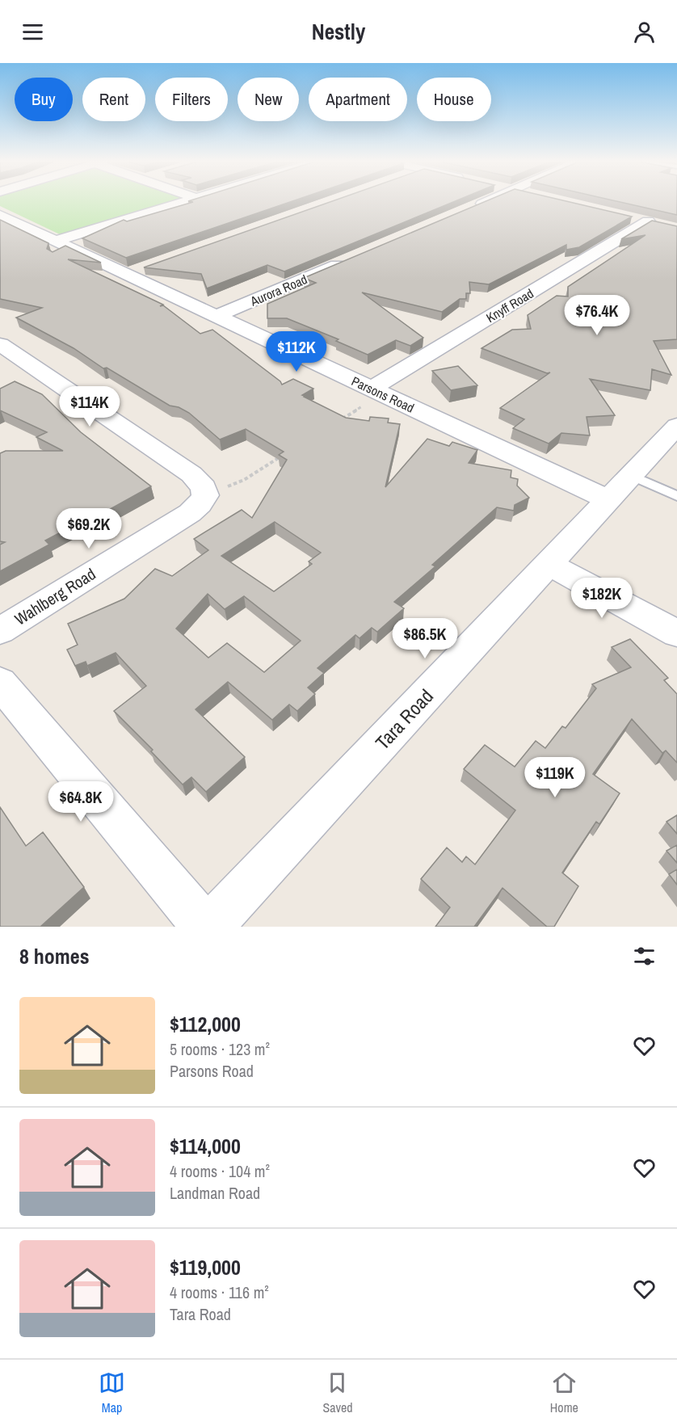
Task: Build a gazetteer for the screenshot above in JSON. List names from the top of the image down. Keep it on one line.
{"streets":{"street":["Aurora Road","Knyff Road","Parsons Road","Wahlberg Road","Tara Road"]},"crossings":[["Aurora Road","Parsons Road"],["Knyff Road","Parsons Road"],["Parsons Road","Tara Road"]],"page":{"header":"Nestly","chip":["Buy","Rent","Filters","New","Apartment","House"],"price":["$76.4K","$112K","$114K","$69.2K","$182K","$86.5K","$119K","$64.8K"],"heading":"8 homes","list":[{"name":"$112,000","note":"5 rooms · 123 m² · Parsons Road"},{"name":"$114,000","note":"4 rooms · 104 m² · Landman Road"},{"name":"$119,000","note":"4 rooms · 116 m² · Tara Road"}],"tabs":["Map","Saved","Home"]}}
